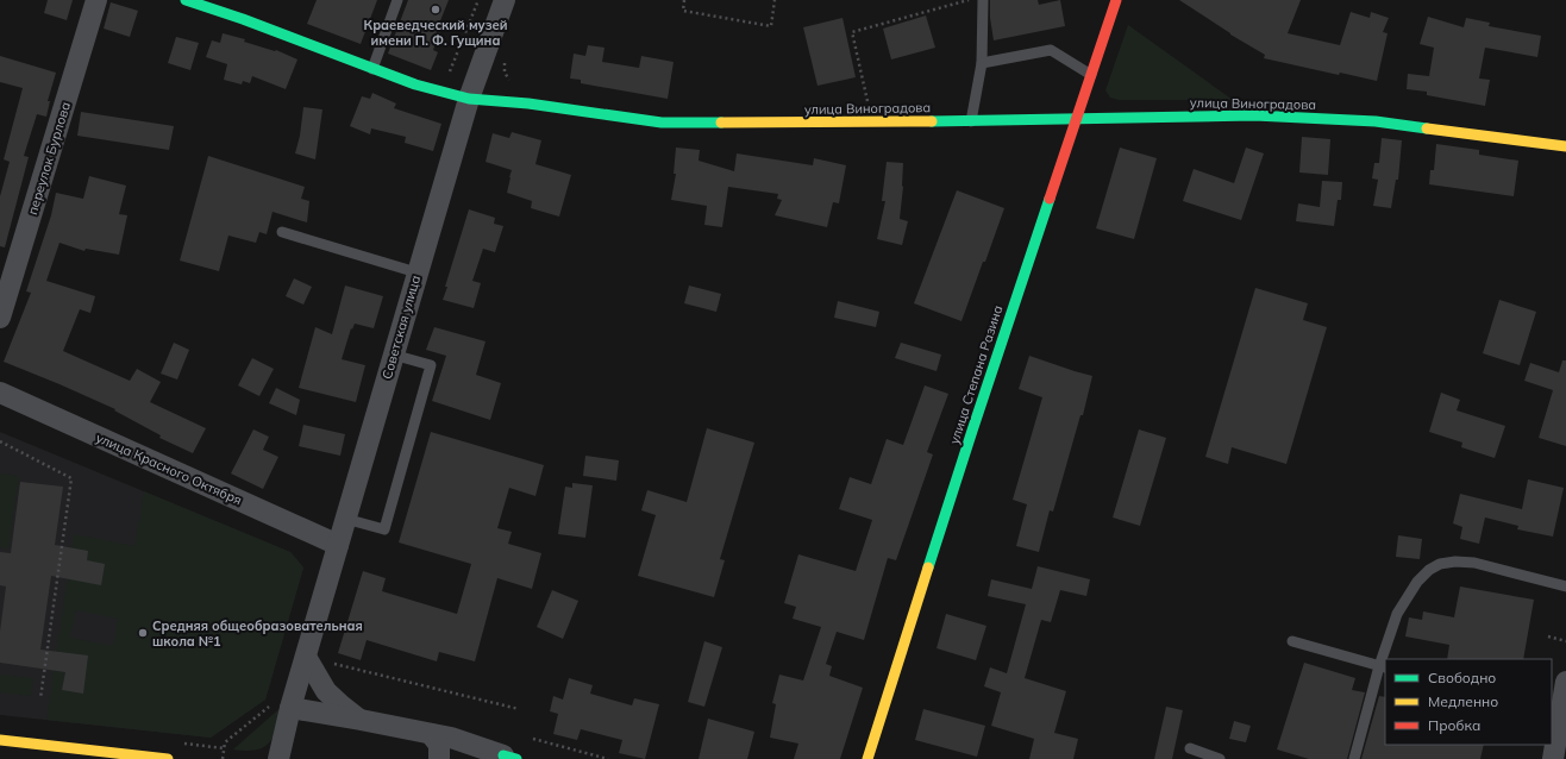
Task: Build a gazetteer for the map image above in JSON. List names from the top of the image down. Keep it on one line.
{"streets":{"street":["улица Виноградова","переулок Бурлова","Советская улица","улица Степана Разина","улица Красного Октября"]},"crossings":[["улица Виноградова","Советская улица"],["улица Виноградова","улица Степана Разина"],["Советская улица","улица Красного Октября"]],"places":["Краеведческий музей имени П. Ф. Гущина","Средняя общеобразовательная школа №1"],"legend":["Свободно","Медленно","Пробка"]}
